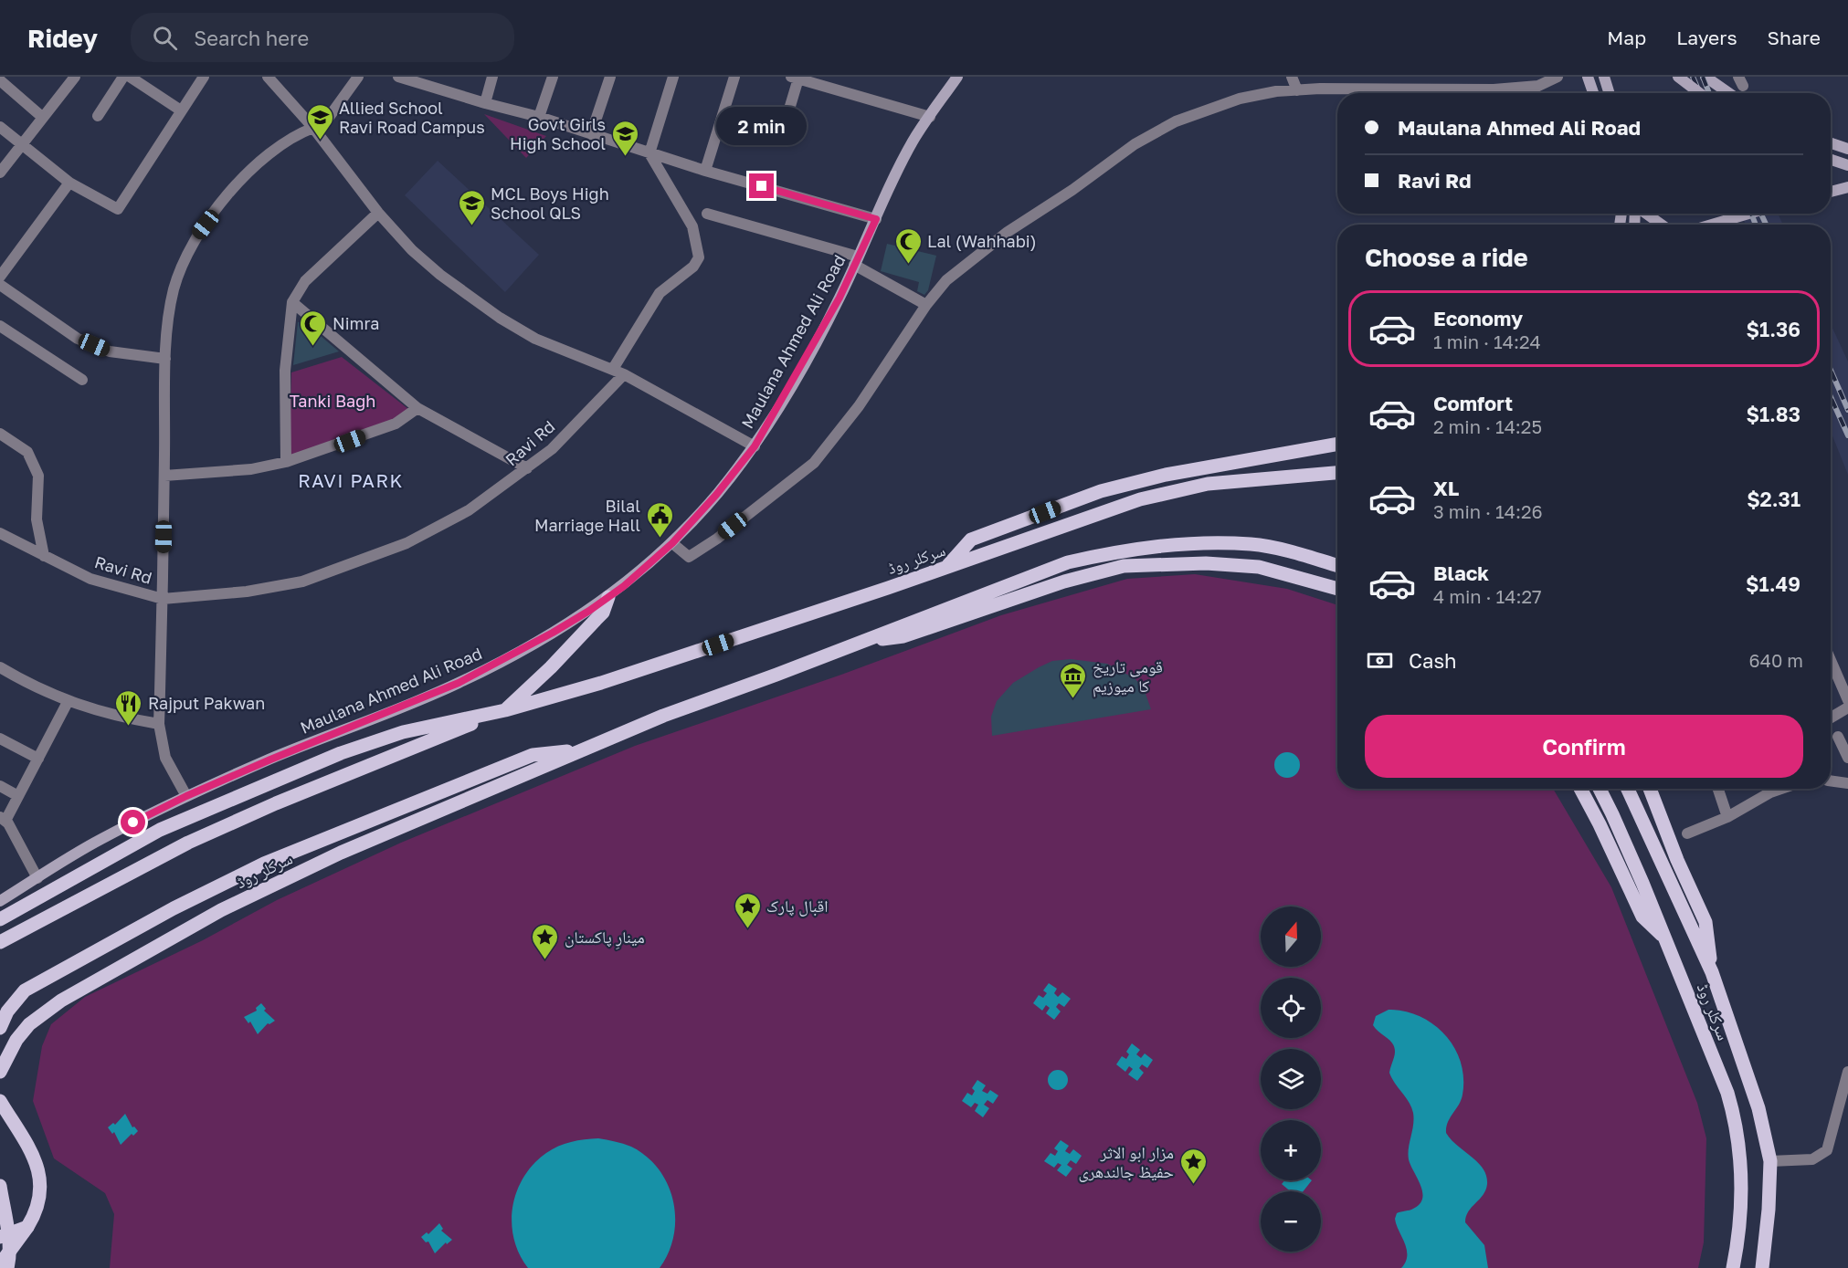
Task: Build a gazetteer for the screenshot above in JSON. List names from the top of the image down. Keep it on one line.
{"streets":{"main road":["سرکلر روڈ"],"street":["Maulana Ahmed Ali Road","Ravi Rd"]},"districts":["RAVI PARK"],"parks":["Tanki Bagh"],"places":{"school or university":["Allied School Ravi Road Campus","Govt Girls High School","MCL Boys High School QLS"],"mosque":["Lal (Wahhabi)","Nimra"],"public building":["Bilal Marriage Hall"],"museum":["قومی تاریخ کا میوزیم"],"restaurant":["Rajput Pakwan"],"place":["اقبال پارک","مینارِ پاکستان","مزار ابو الاثر حفیظ جالندھری"]},"north":"top","page":{"header":"Ridey","search":"Search here","nav":["Map","Layers","Share"],"banner":["Maulana Ahmed Ali Road","Ravi Rd"],"bubble":"2 min","heading":"Choose a ride","list":[{"name":"Economy","note":"1 min · 14:24","value":"$1.36"},{"name":"Comfort","note":"2 min · 14:25","value":"$1.83"},{"name":"XL","note":"3 min · 14:26","value":"$2.31"},{"name":"Black","note":"4 min · 14:27","value":"$1.49"}],"pay":["Cash","640 m"],"buttons":"Confirm","map_buttons":["+","−"]}}
